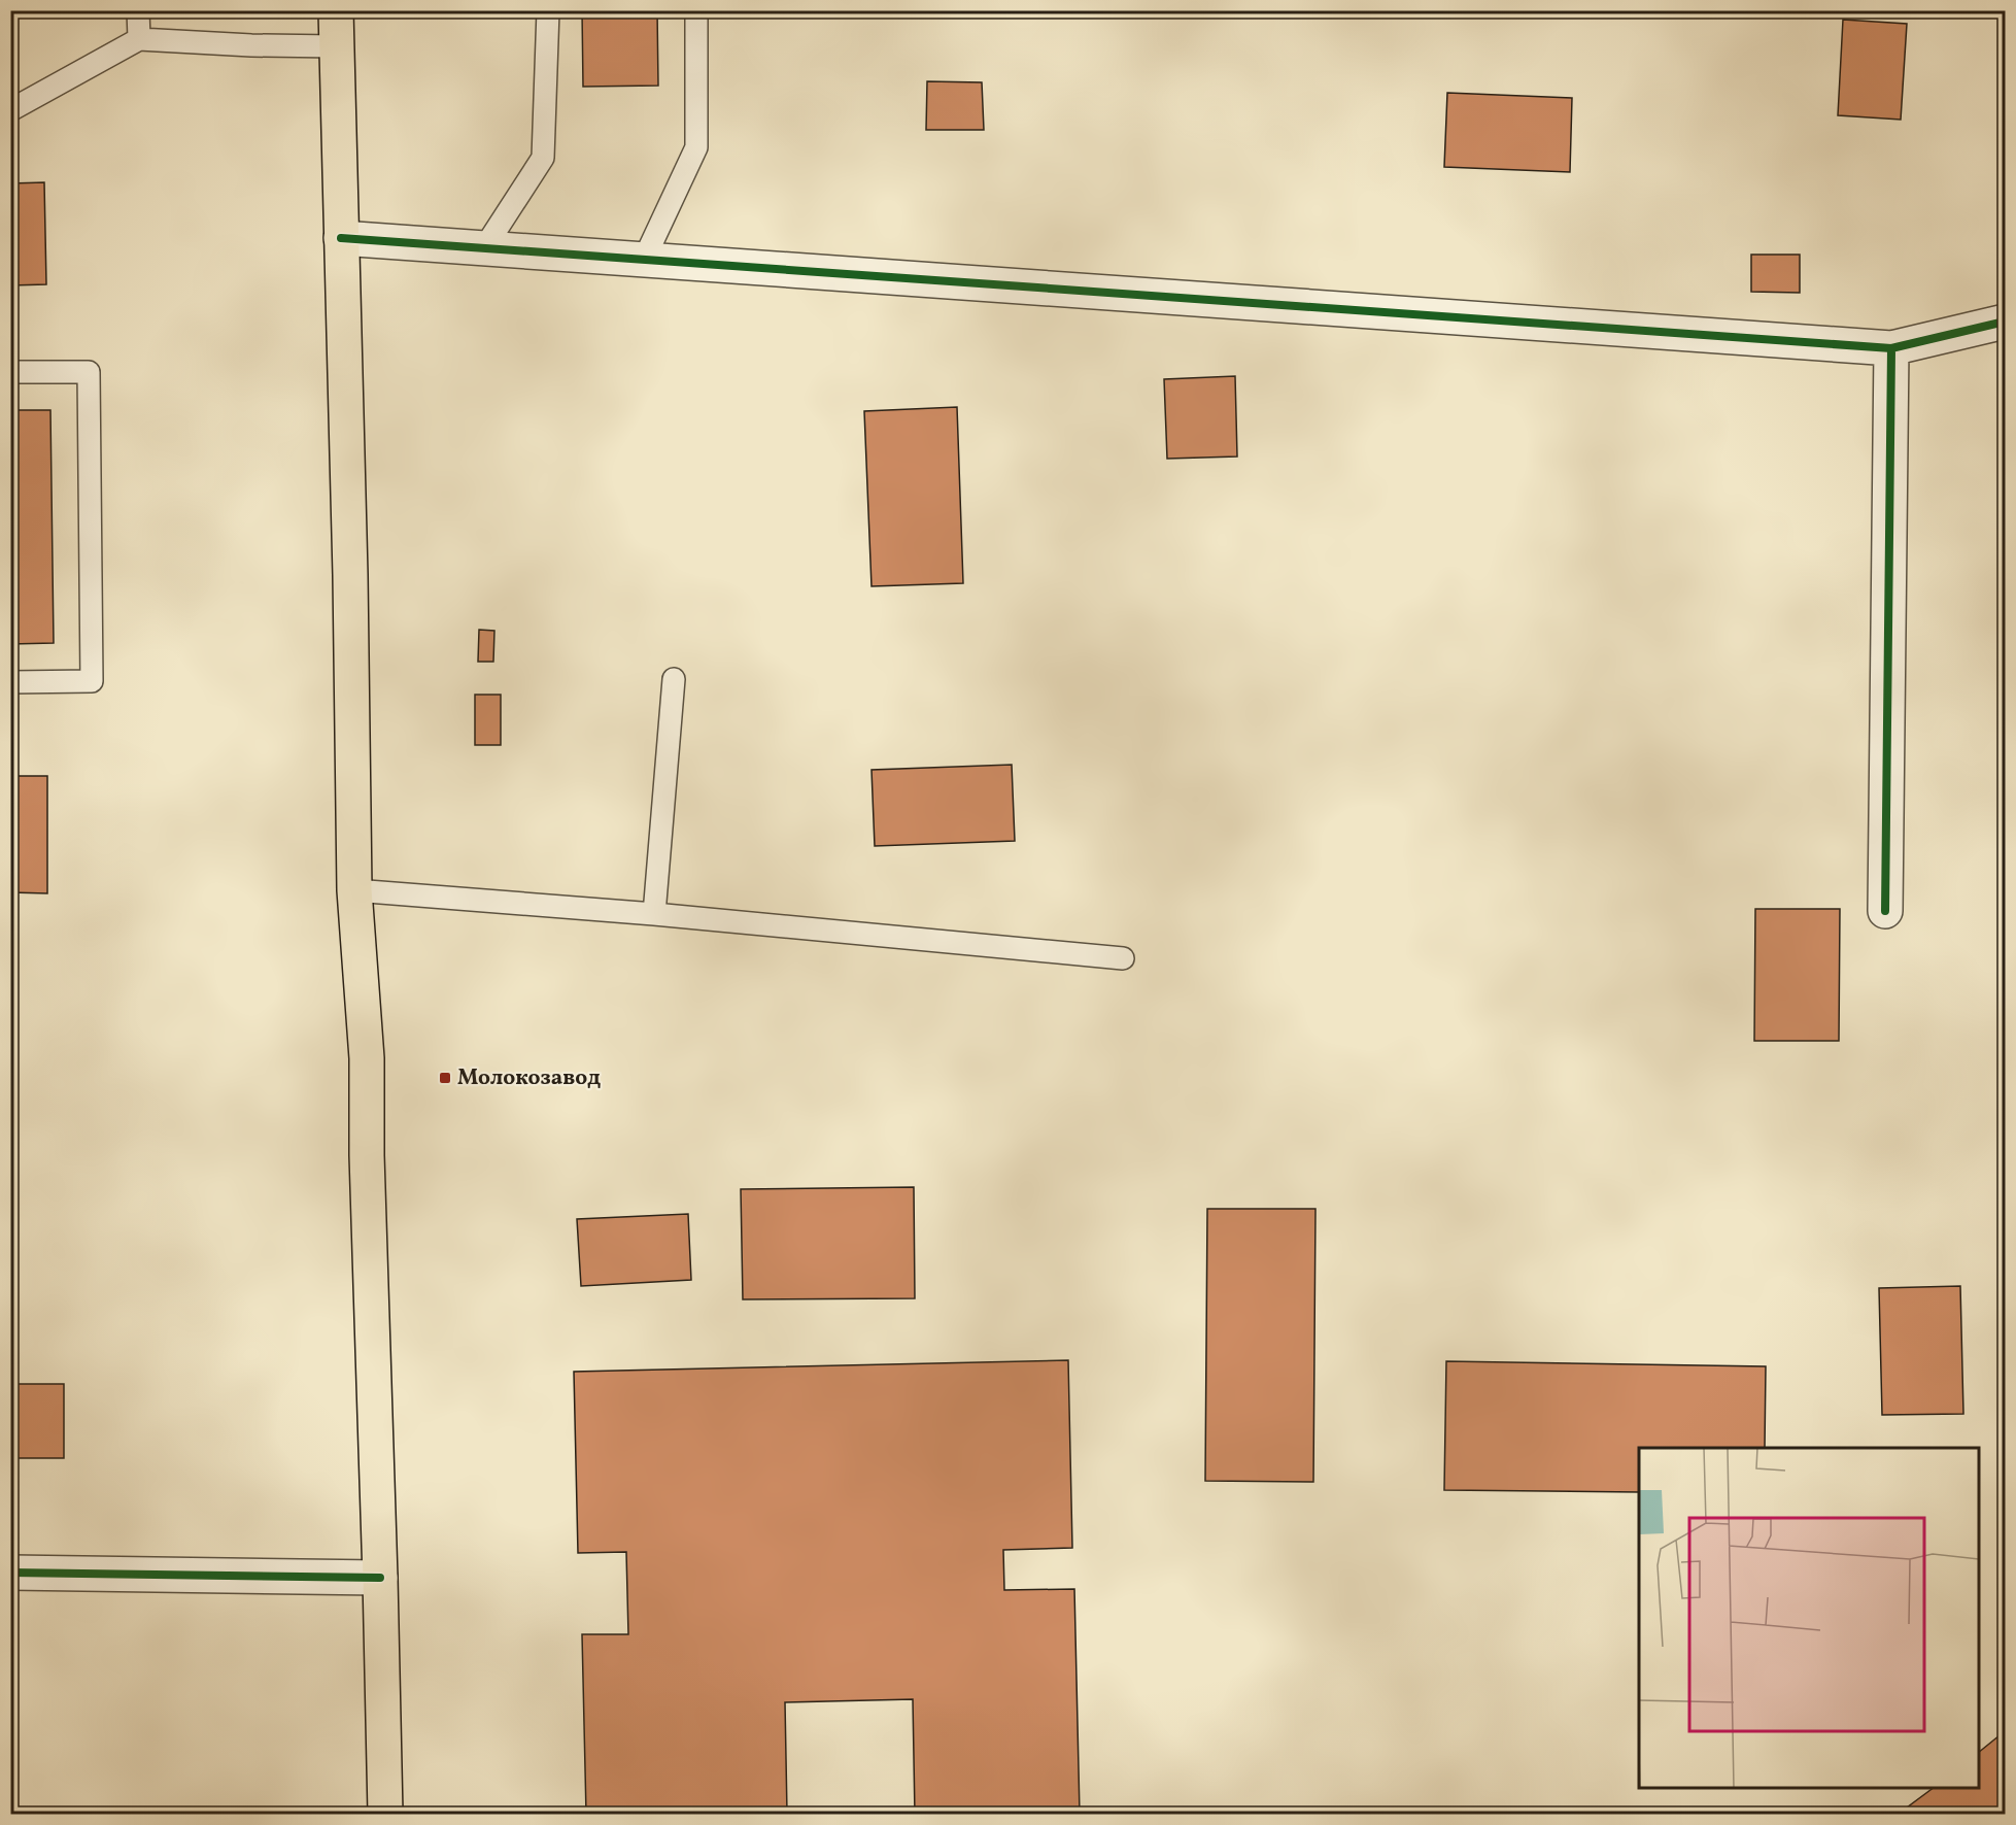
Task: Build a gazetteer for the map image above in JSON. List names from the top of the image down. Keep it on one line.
{"places":{"transit":["Молокозавод"]}}
